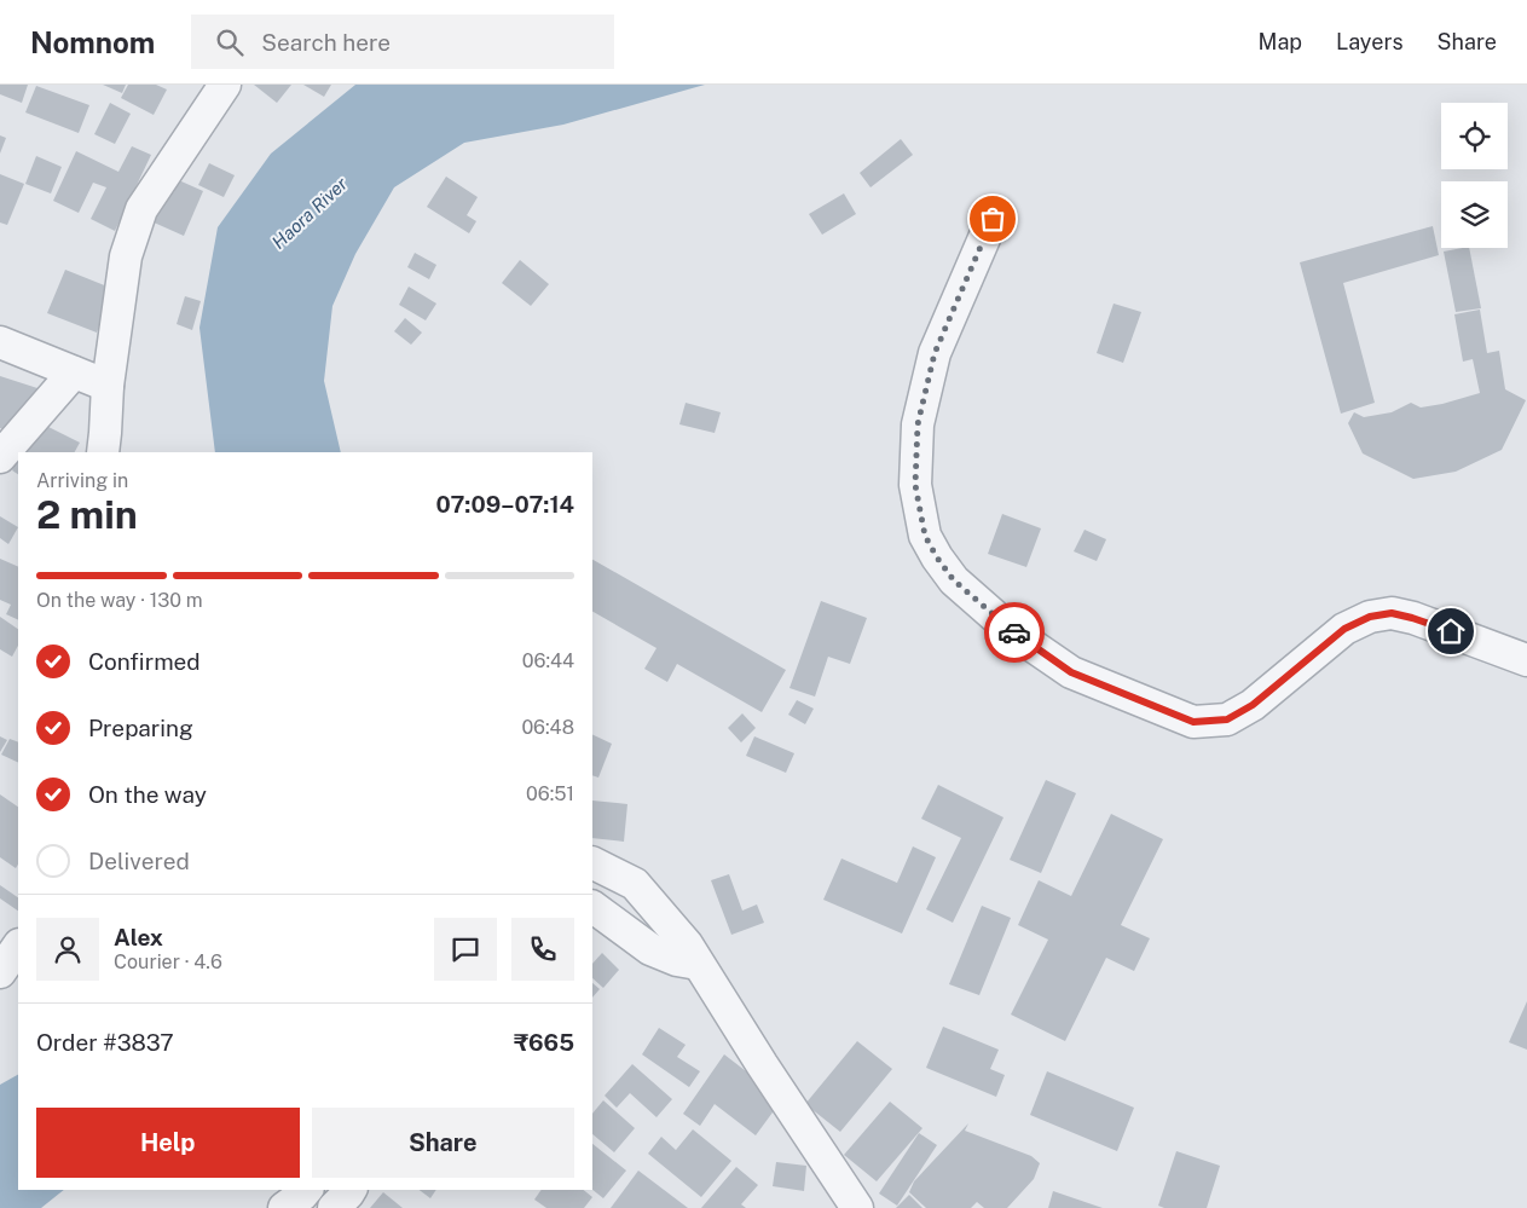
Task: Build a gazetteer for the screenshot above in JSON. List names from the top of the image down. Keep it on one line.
{"water":["Haora River"],"page":{"header":"Nomnom","search":"Search here","nav":["Map","Layers","Share"],"heading":["2 min","Arriving in","07:09–07:14"],"panel":["Alex","Courier · 4.6","Order #3837","₹665"],"bar":"On the way · 130 m","list":[["Confirmed","06:44"],["Preparing","06:48"],["On the way","06:51"],"Delivered"],"buttons":["Help","Share"]}}
